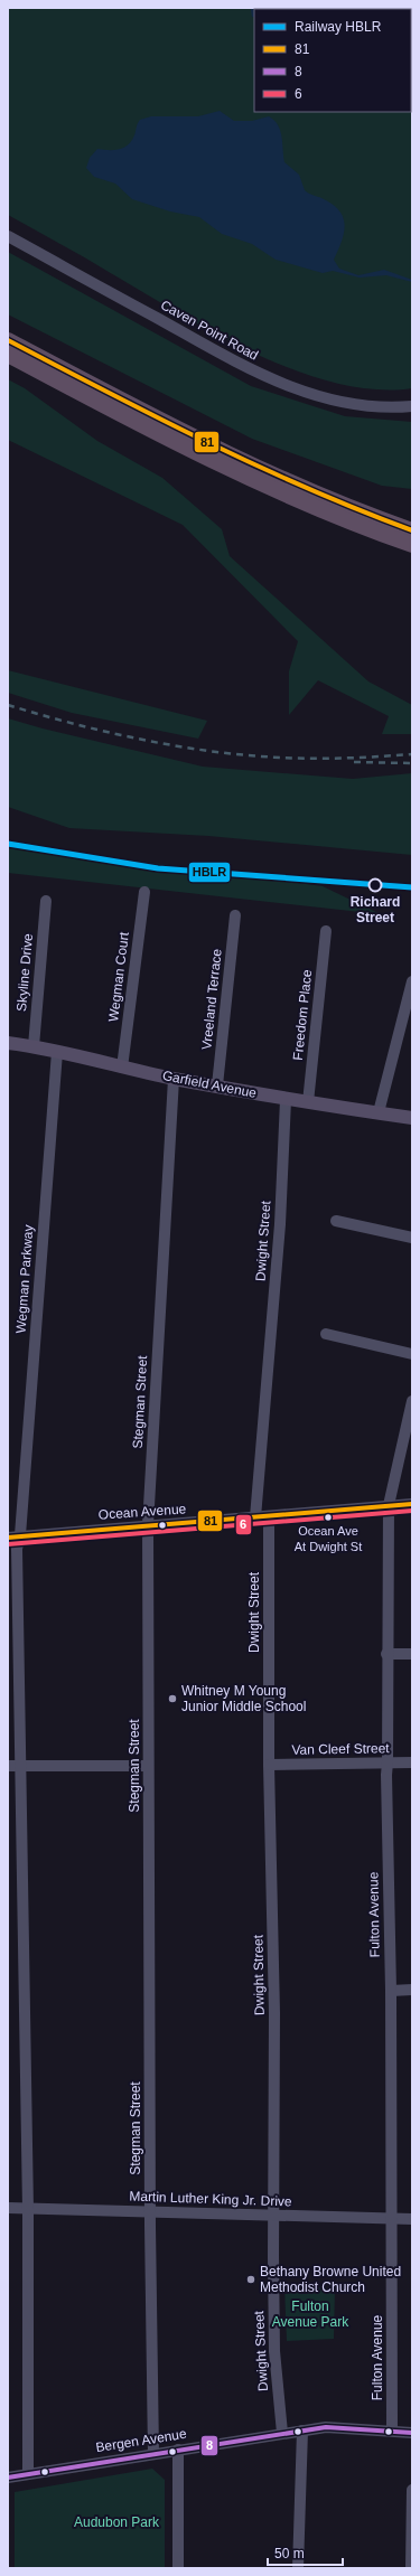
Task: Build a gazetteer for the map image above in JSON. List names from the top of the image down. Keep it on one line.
{"streets":{"main road":["Garfield Avenue"],"street":["Caven Point Road","Skyline Drive","Wegman Court","Vreeland Terrace","Freedom Place","Dwight Street","Wegman Parkway","Stegman Street","Ocean Avenue","Van Cleef Street","Fulton Avenue","Martin Luther King Jr. Drive","Bergen Avenue"]},"crossings":[["Skyline Drive","Garfield Avenue"],["Wegman Court","Garfield Avenue"],["Vreeland Terrace","Garfield Avenue"],["Freedom Place","Garfield Avenue"],["Garfield Avenue","Dwight Street"],["Garfield Avenue","Wegman Parkway"],["Garfield Avenue","Stegman Street"],["Dwight Street","Ocean Avenue"],["Dwight Street","Van Cleef Street"],["Dwight Street","Martin Luther King Jr. Drive"],["Dwight Street","Bergen Avenue"],["Wegman Parkway","Ocean Avenue"],["Wegman Parkway","Martin Luther King Jr. Drive"],["Wegman Parkway","Bergen Avenue"],["Stegman Street","Ocean Avenue"],["Stegman Street","Martin Luther King Jr. Drive"],["Stegman Street","Bergen Avenue"],["Ocean Avenue","Fulton Avenue"],["Van Cleef Street","Fulton Avenue"],["Fulton Avenue","Martin Luther King Jr. Drive"],["Fulton Avenue","Bergen Avenue"]],"parks":["Fulton Avenue Park","Audubon Park"],"places":["Richard Street","Ocean Ave At Dwight St","Whitney M Young Junior Middle School","Bethany Browne United Methodist Church"],"lines":["transit line 81","rail line HBLR","transit line 6","transit line 8"],"legend":["Railway HBLR","81","8","6"],"scale_bar":"50 m"}
